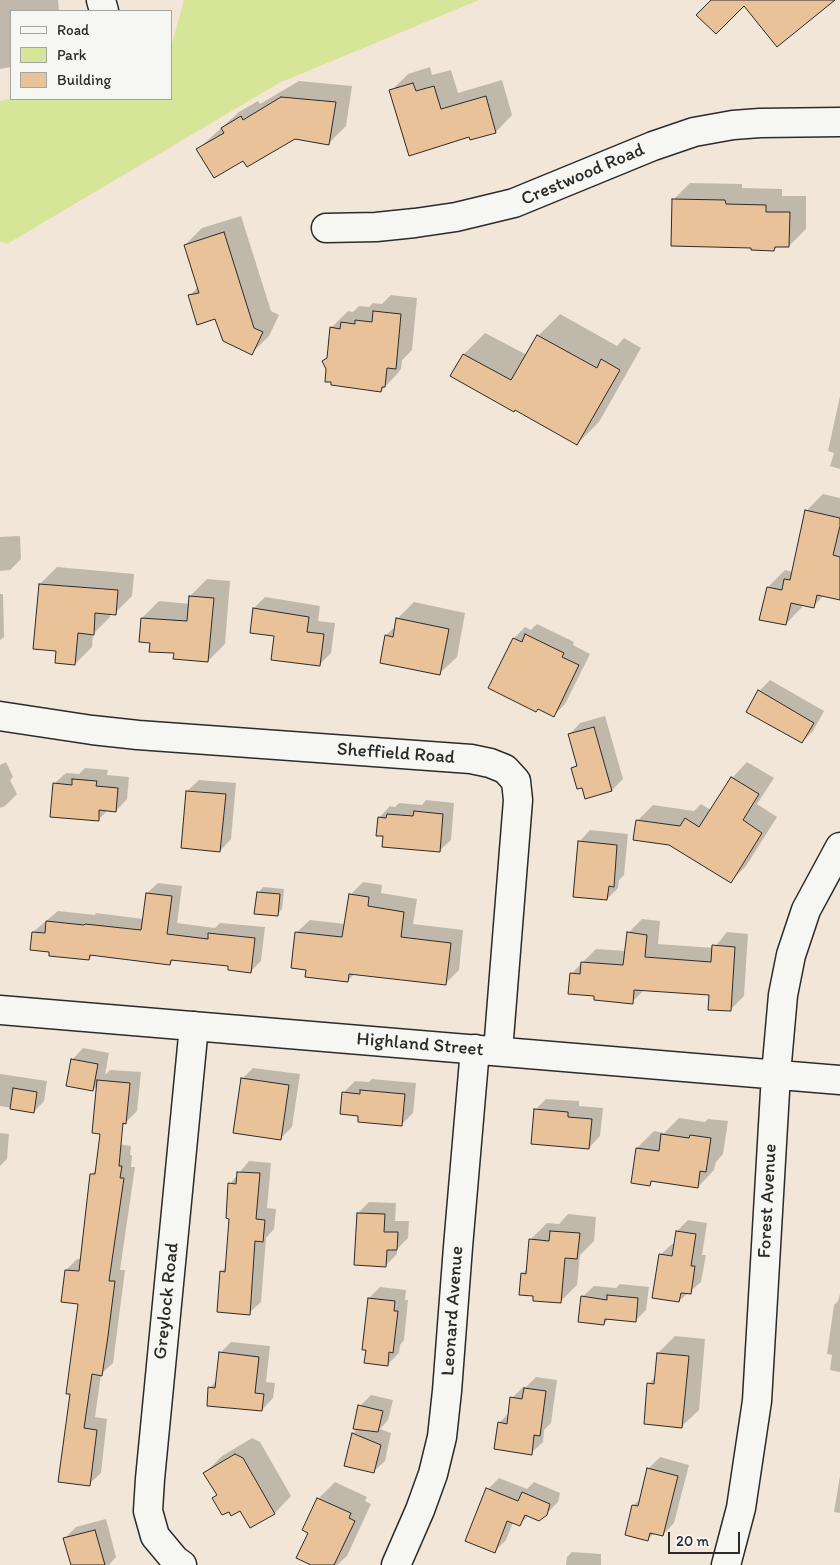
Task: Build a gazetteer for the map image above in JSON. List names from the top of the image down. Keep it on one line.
{"streets":{"street":["Crestwood Road","Sheffield Road","Highland Street","Forest Avenue","Greylock Road","Leonard Avenue"]},"crossings":[["Sheffield Road","Highland Street"],["Sheffield Road","Leonard Avenue"],["Highland Street","Forest Avenue"],["Highland Street","Greylock Road"],["Highland Street","Leonard Avenue"]],"legend":["Road","Park","Building"],"scale_bar":"20 m"}
